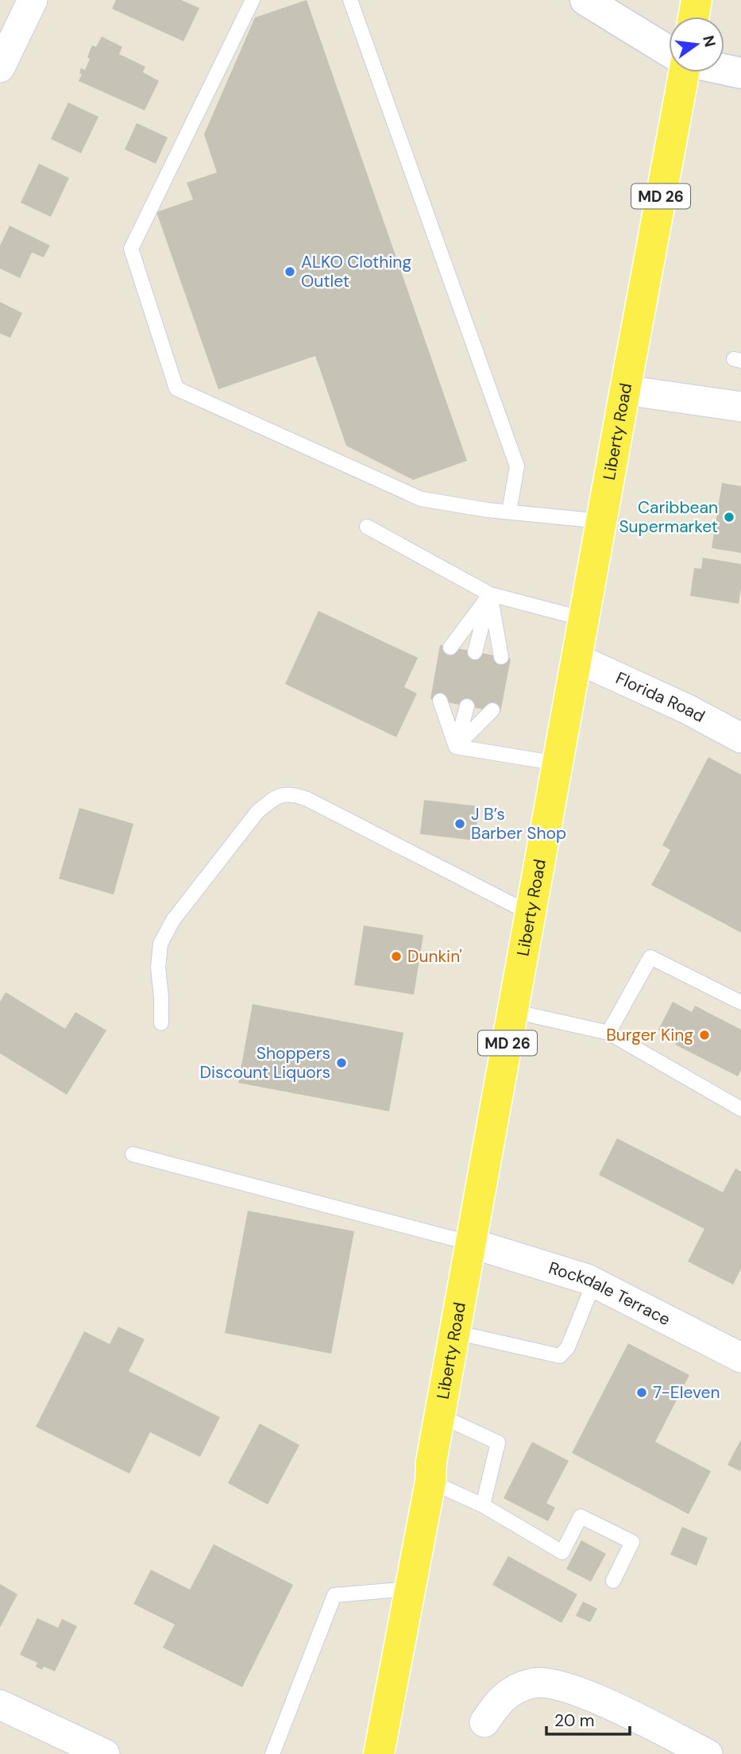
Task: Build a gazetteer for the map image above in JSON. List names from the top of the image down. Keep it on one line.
{"streets":{"main road":["MD 26","Liberty Road"],"street":["Florida Road","Rockdale Terrace"]},"crossings":[["Liberty Road","Florida Road"],["Liberty Road","Rockdale Terrace"]],"places":["ALKO Clothing Outlet","Caribbean Supermarket","J B’s Barber Shop","Dunkin'","Burger King","Shoppers Discount Liquors","7-Eleven"],"scale_bar":"20 m","north":"right"}
